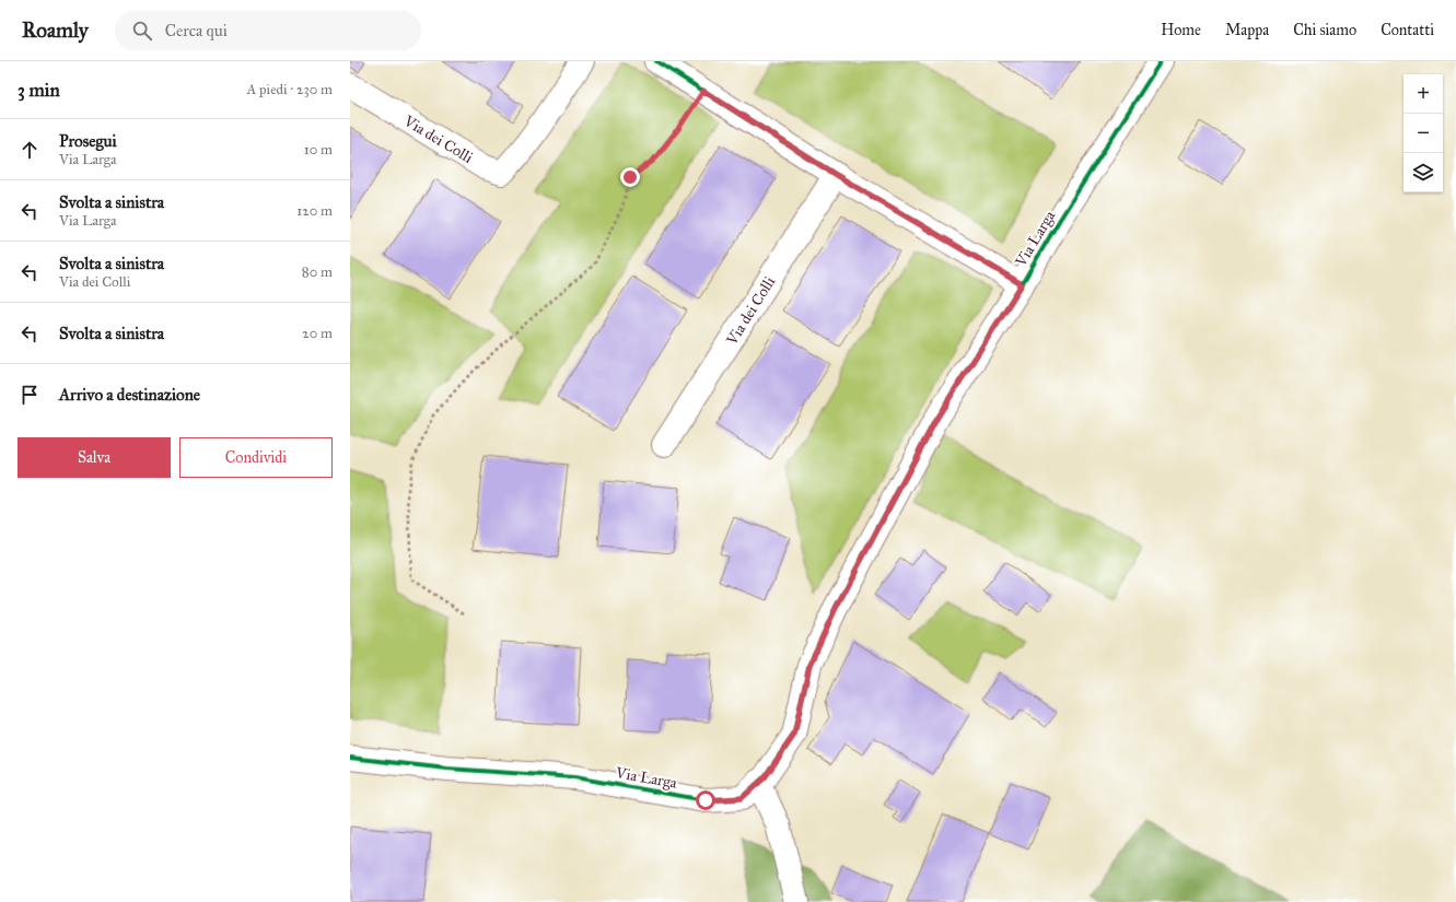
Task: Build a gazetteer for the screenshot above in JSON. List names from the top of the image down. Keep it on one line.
{"streets":{"street":["Via dei Colli","Via Larga"]},"page":{"header":"Roamly","search":"Cerca qui","nav":["Home","Mappa","Chi siamo","Contatti"],"heading":["3 min","A piedi · 230 m"],"map_buttons":["+","−"],"list":[["Prosegui","Via Larga","10 m"],["Svolta a sinistra","Via Larga","120 m"],["Svolta a sinistra","Via dei Colli","80 m"],["Svolta a sinistra","20 m"],"Arrivo a destinazione"],"buttons":["Salva","Condividi"]}}
